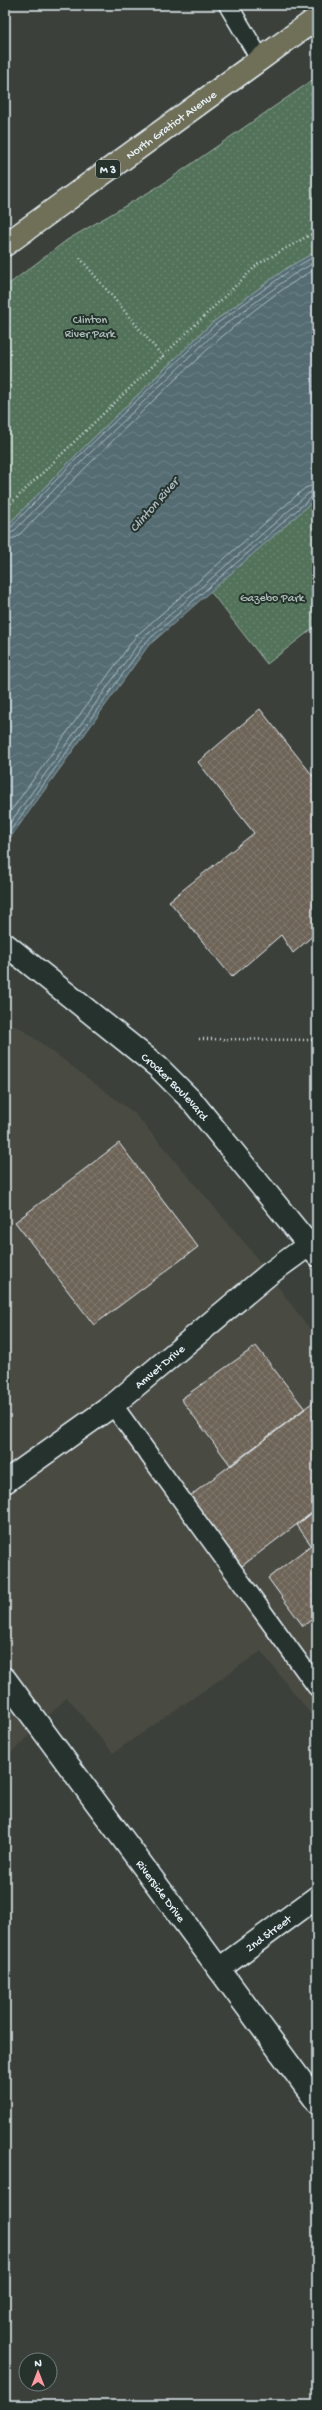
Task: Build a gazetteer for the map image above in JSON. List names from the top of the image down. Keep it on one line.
{"streets":{"main road":["North Gratiot Avenue","M 3"],"street":["Crocker Boulevard","Amvet Drive","Riverside Drive","2nd Street"]},"crossings":[["Crocker Boulevard","Amvet Drive"],["Riverside Drive","2nd Street"]],"water":["Clinton River"],"parks":["Clinton River Park","Gazebo Park"],"north":"top"}
